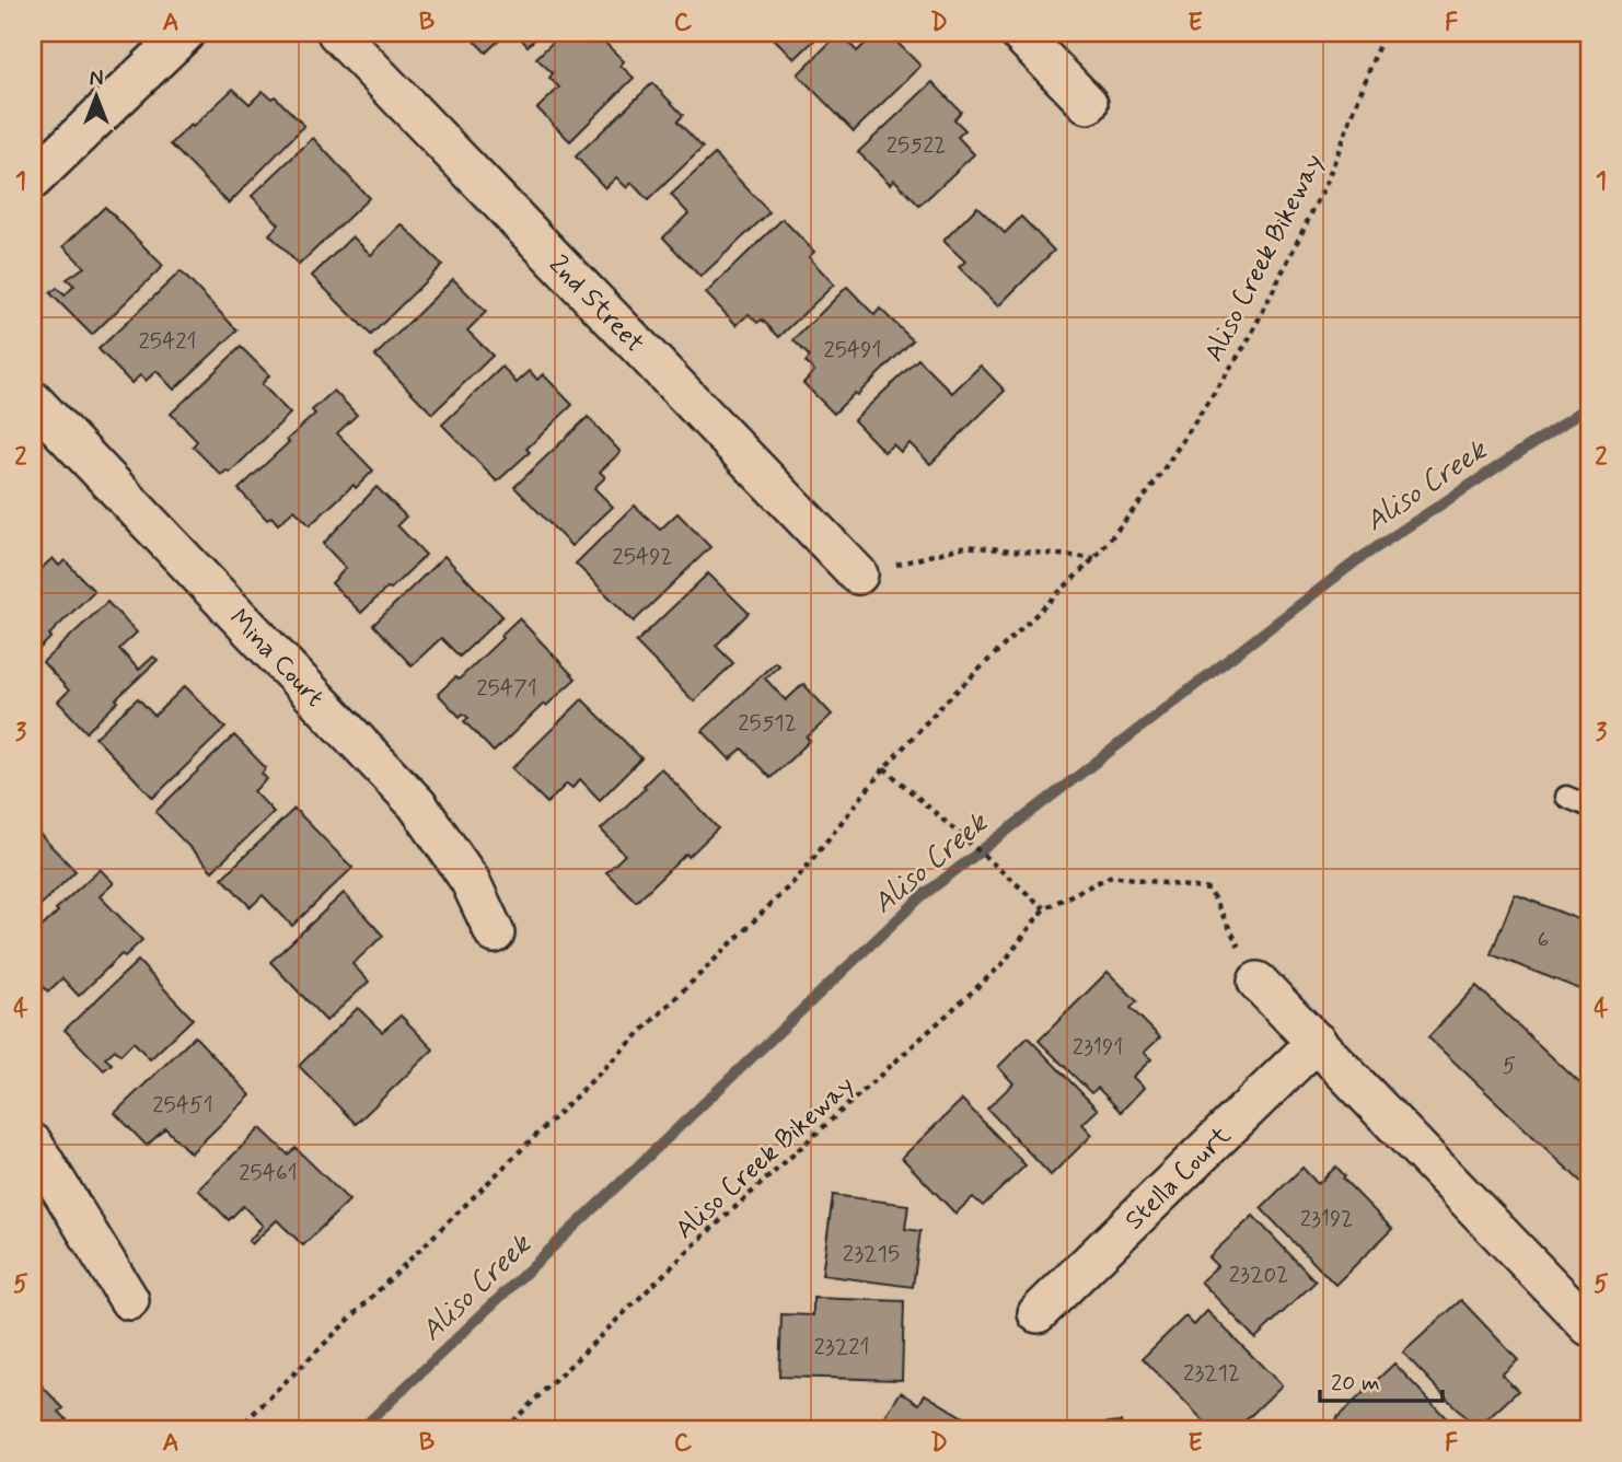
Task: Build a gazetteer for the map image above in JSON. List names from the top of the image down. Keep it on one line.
{"streets":{"street":["2nd Street","Mina Court","Stella Court"],"path":["Aliso Creek Bikeway"]},"water":["Aliso Creek"],"house_numbers":["25522","25421","25491","25492","25471","25512","6","23191","5","25451","25461","23192","23215","23202","23221","23212"],"scale_bar":"20 m","north":"top","grid":{"columns":["A","B","C","D","E","F"],"rows":["1","2","3","4","5"]}}
